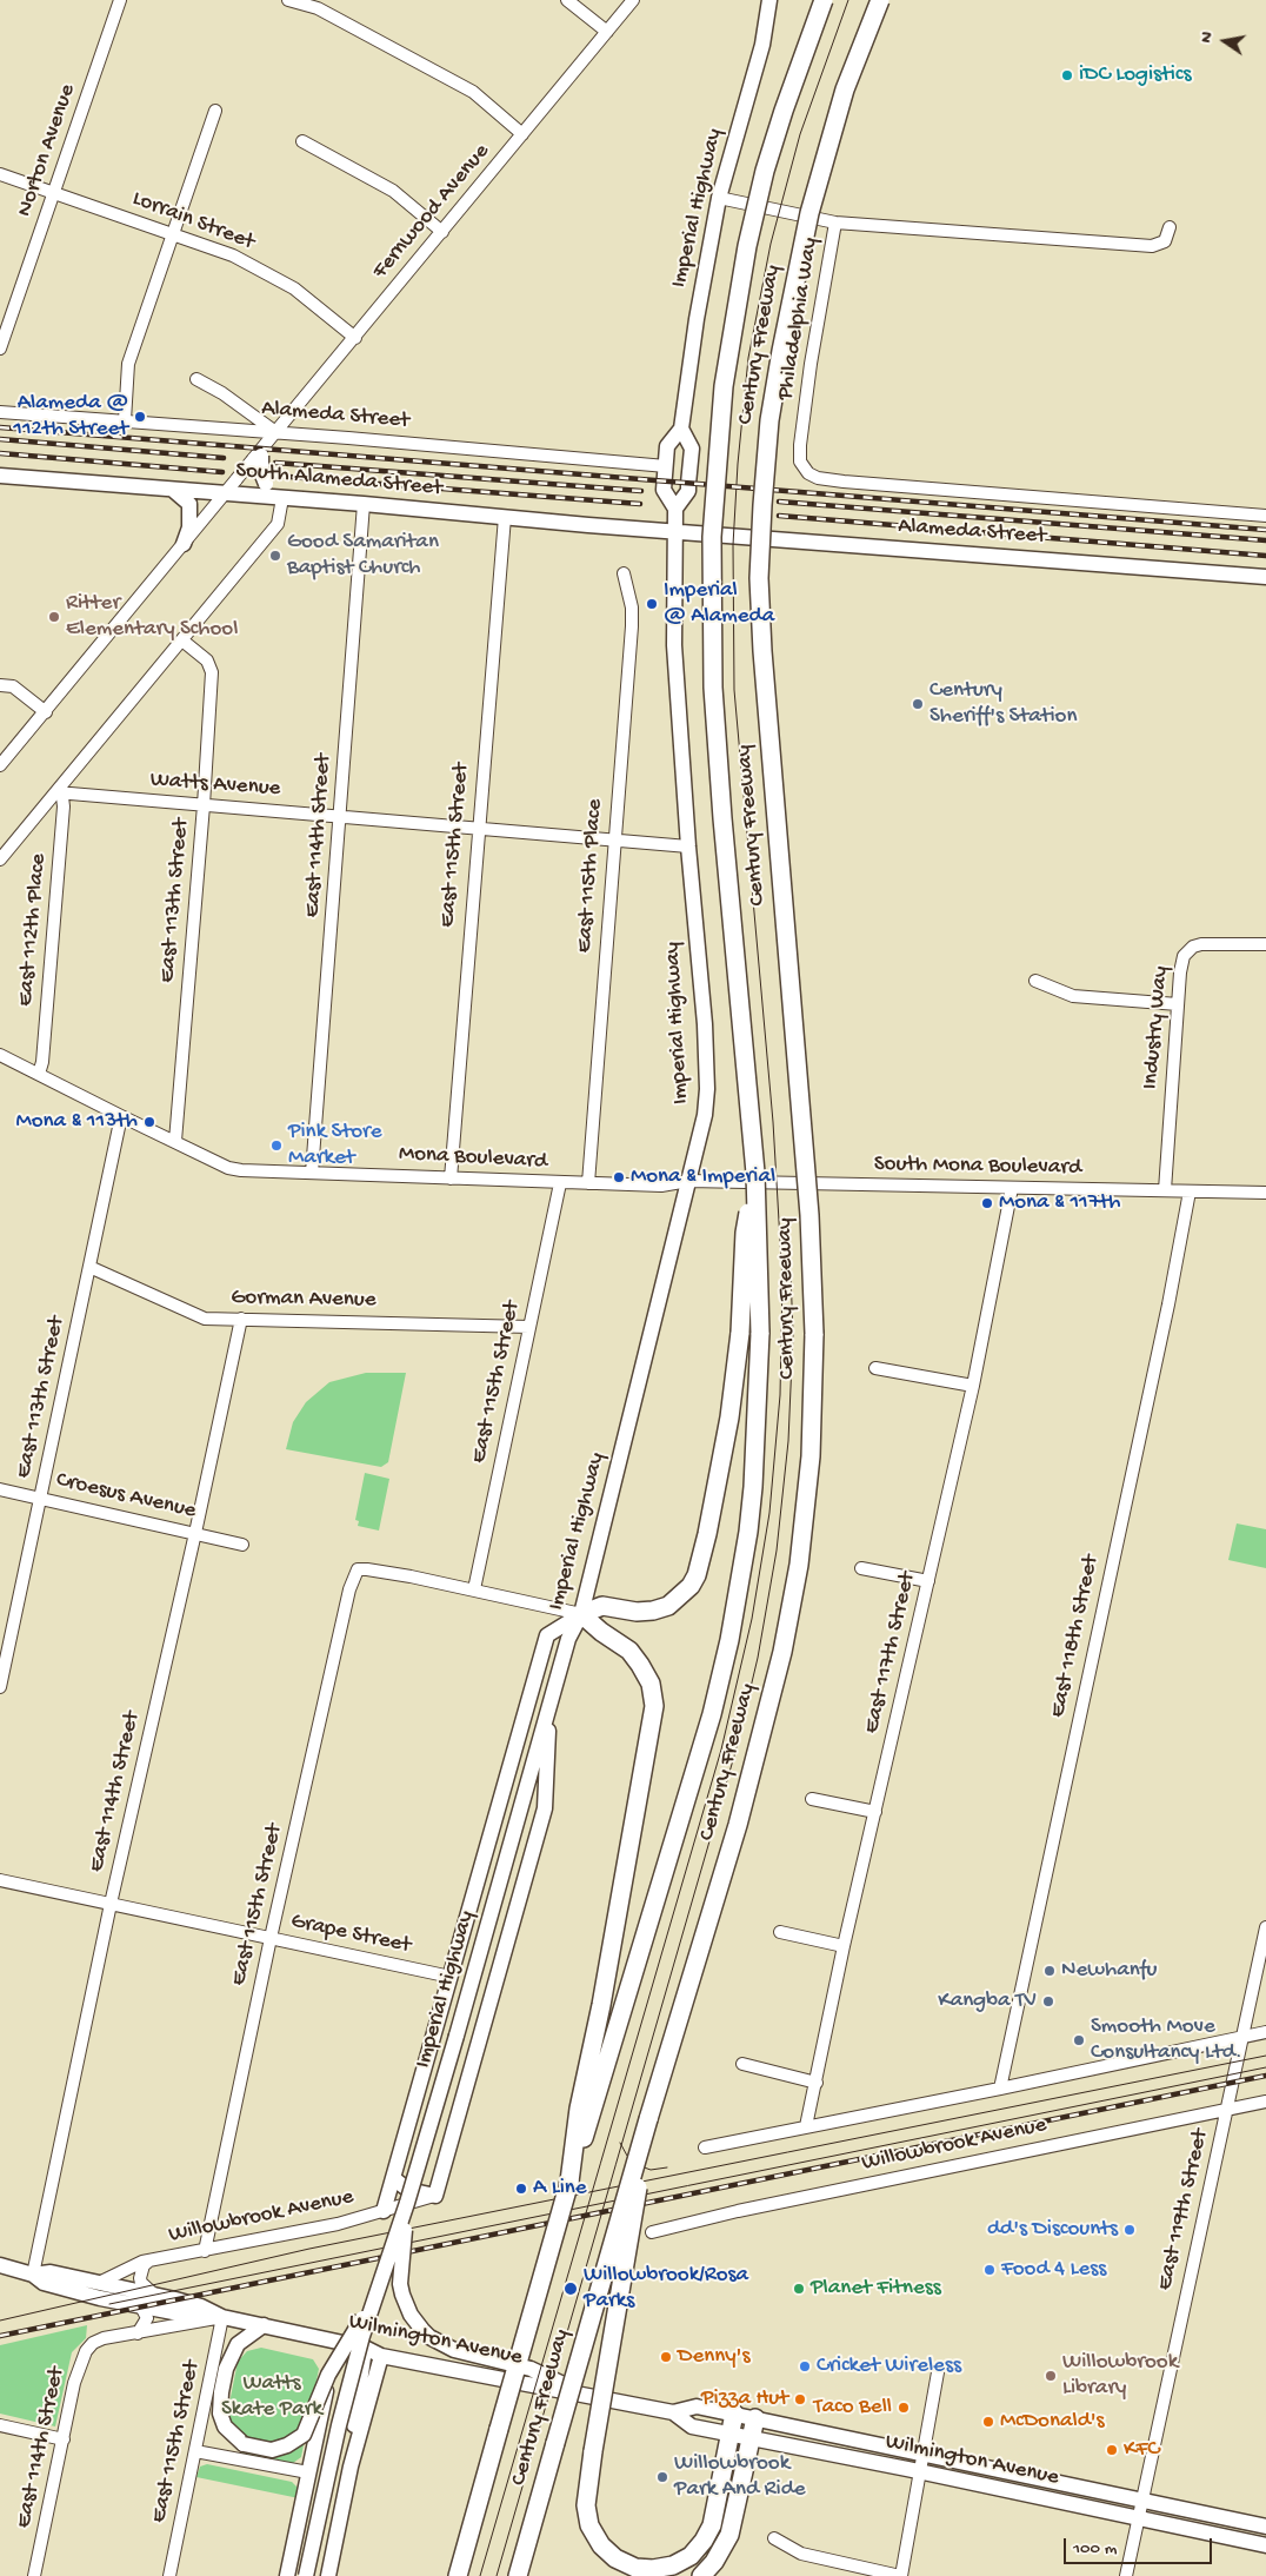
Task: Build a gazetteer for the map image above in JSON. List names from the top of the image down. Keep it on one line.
{"streets":{"highway":["Century Freeway"],"main road":["Imperial Highway","Alameda Street","South Alameda Street","Wilmington Avenue"],"street":["Norton Avenue","Fernwood Avenue","Lorrain Street","Philadelphia Way","Watts Avenue","East 114th Street","East 115th Street","East 115th Place","East 113th Street","East 112th Place","Industry Way","Mona Boulevard","South Mona Boulevard","Gorman Avenue","Croesus Avenue","East 118th Street","East 117th Street","Grape Street","Willowbrook Avenue","East 119th Street"]},"crossings":[["Norton Avenue","Lorrain Street"],["Imperial Highway","Philadelphia Way"],["Imperial Highway","Alameda Street"],["Imperial Highway","South Alameda Street"],["Imperial Highway","Watts Avenue"],["Imperial Highway","Mona Boulevard"],["Imperial Highway","South Mona Boulevard"],["Fernwood Avenue","Lorrain Street"],["Fernwood Avenue","Alameda Street"],["Fernwood Avenue","South Alameda Street"],["Philadelphia Way","Alameda Street"],["Alameda Street","South Alameda Street"],["South Alameda Street","East 114th Street"],["South Alameda Street","East 115th Street"],["Watts Avenue","East 114th Street"],["Watts Avenue","East 115th Street"],["Watts Avenue","East 115th Place"],["Watts Avenue","East 113th Street"],["Watts Avenue","East 112th Place"],["East 114th Street","East 115th Street"],["East 114th Street","Mona Boulevard"],["East 114th Street","Gorman Avenue"],["East 114th Street","Croesus Avenue"],["East 114th Street","Grape Street"],["East 114th Street","Wilmington Avenue"],["East 115th Street","Mona Boulevard"],["East 115th Street","Gorman Avenue"],["East 115th Street","Grape Street"],["East 115th Street","Willowbrook Avenue"],["East 115th Street","Wilmington Avenue"],["East 115th Place","Mona Boulevard"],["East 113th Street","Mona Boulevard"],["East 113th Street","Gorman Avenue"],["East 113th Street","Croesus Avenue"],["East 112th Place","Mona Boulevard"],["Industry Way","South Mona Boulevard"],["Mona Boulevard","South Mona Boulevard"],["South Mona Boulevard","East 118th Street"],["South Mona Boulevard","East 117th Street"],["East 118th Street","Willowbrook Avenue"],["East 117th Street","Willowbrook Avenue"],["Willowbrook Avenue","East 119th Street"],["Willowbrook Avenue","Wilmington Avenue"],["East 119th Street","Wilmington Avenue"]],"parks":["Watts Skate Park"],"places":["iDC Logistics","Alameda @ 112th Street","Good Samaritan Baptist Church","Imperial @ Alameda","Ritter Elementary School","Century Sheriff's Station","Mona & 113th","Pink Store Market","Mona & Imperial","Mona & 117th","Newhanfu","Kangba TV","Smooth Move Consultancy Ltd.","A Line","dd's Discounts","Food 4 Less","Willowbrook/Rosa Parks","Planet Fitness","Denny's","Cricket Wireless","Willowbrook Library","Pizza Hut","Taco Bell","McDonald's","KFC","Willowbrook Park And Ride"],"scale_bar":"100 m","north":"left"}
